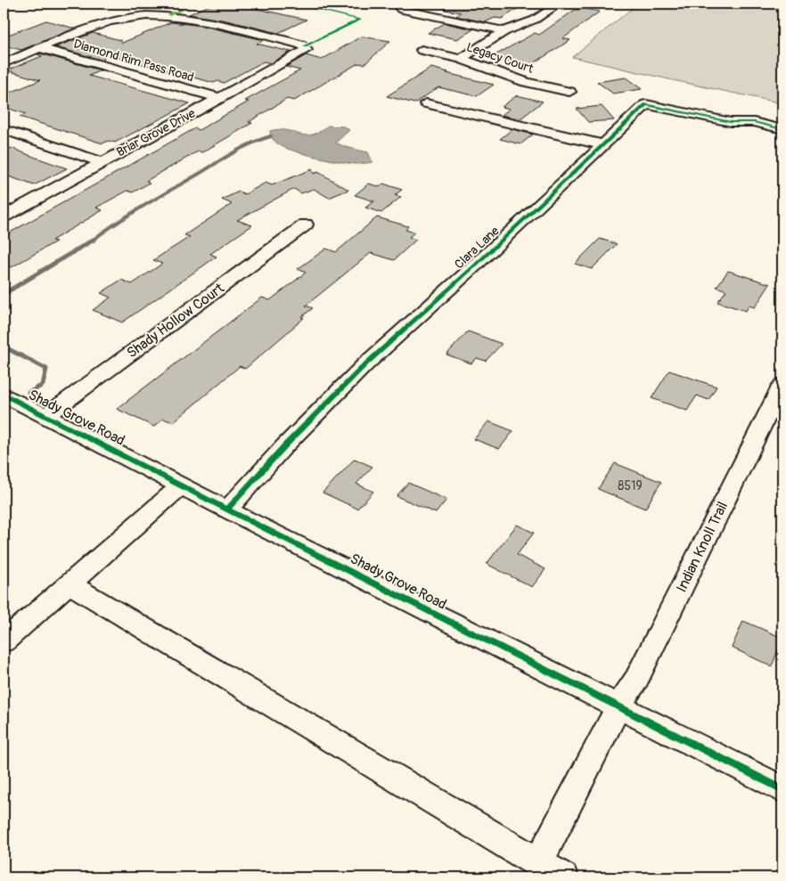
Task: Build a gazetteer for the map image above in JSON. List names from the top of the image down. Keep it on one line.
{"streets":{"street":["Legacy Court","Diamond Rim Pass Road","Briar Grove Drive","Clara Lane","Shady Hollow Court","Shady Grove Road","Indian Knoll Trail"]},"crossings":[["Diamond Rim Pass Road","Briar Grove Drive"],["Clara Lane","Shady Grove Road"],["Shady Hollow Court","Shady Grove Road"],["Shady Grove Road","Indian Knoll Trail"]],"house_numbers":["8519"]}
